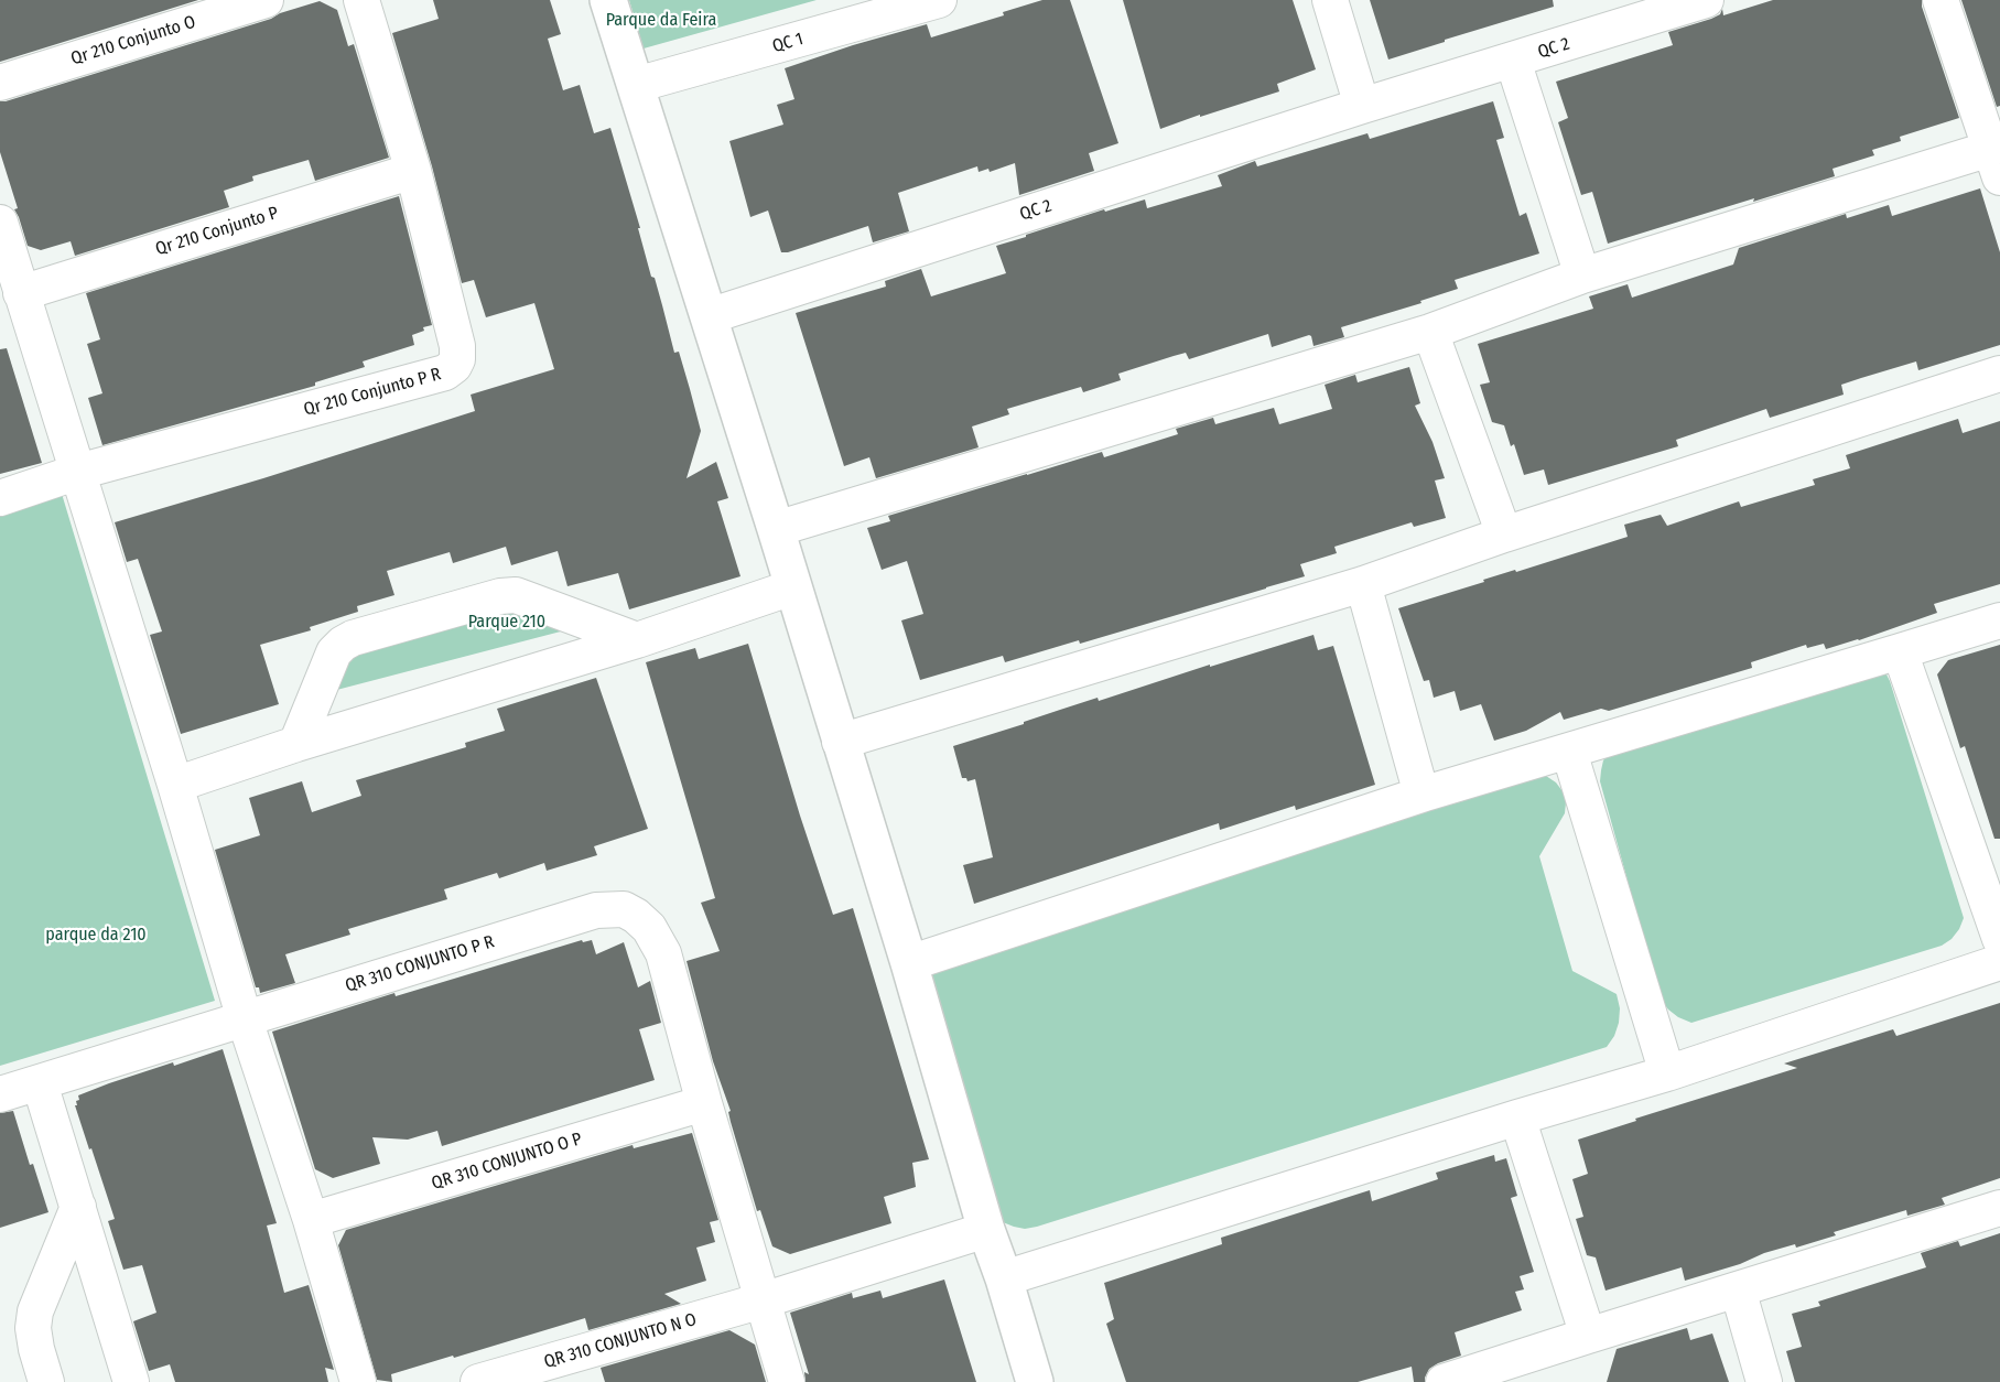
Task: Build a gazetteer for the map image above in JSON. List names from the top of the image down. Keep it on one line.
{"streets":{"street":["Qr 210 Conjunto O","QC 1","QC 2","Qr 210 Conjunto P","Qr 210 Conjunto P R","QR 310 CONJUNTO P R","QR 310 CONJUNTO O P","QR 310 CONJUNTO N O"]},"crossings":[["Qr 210 Conjunto P","Qr 210 Conjunto P R"],["QR 310 CONJUNTO P R","QR 310 CONJUNTO O P"],["QR 310 CONJUNTO P R","QR 310 CONJUNTO N O"]],"parks":["Parque da Feira","Parque 210","parque da 210"]}
